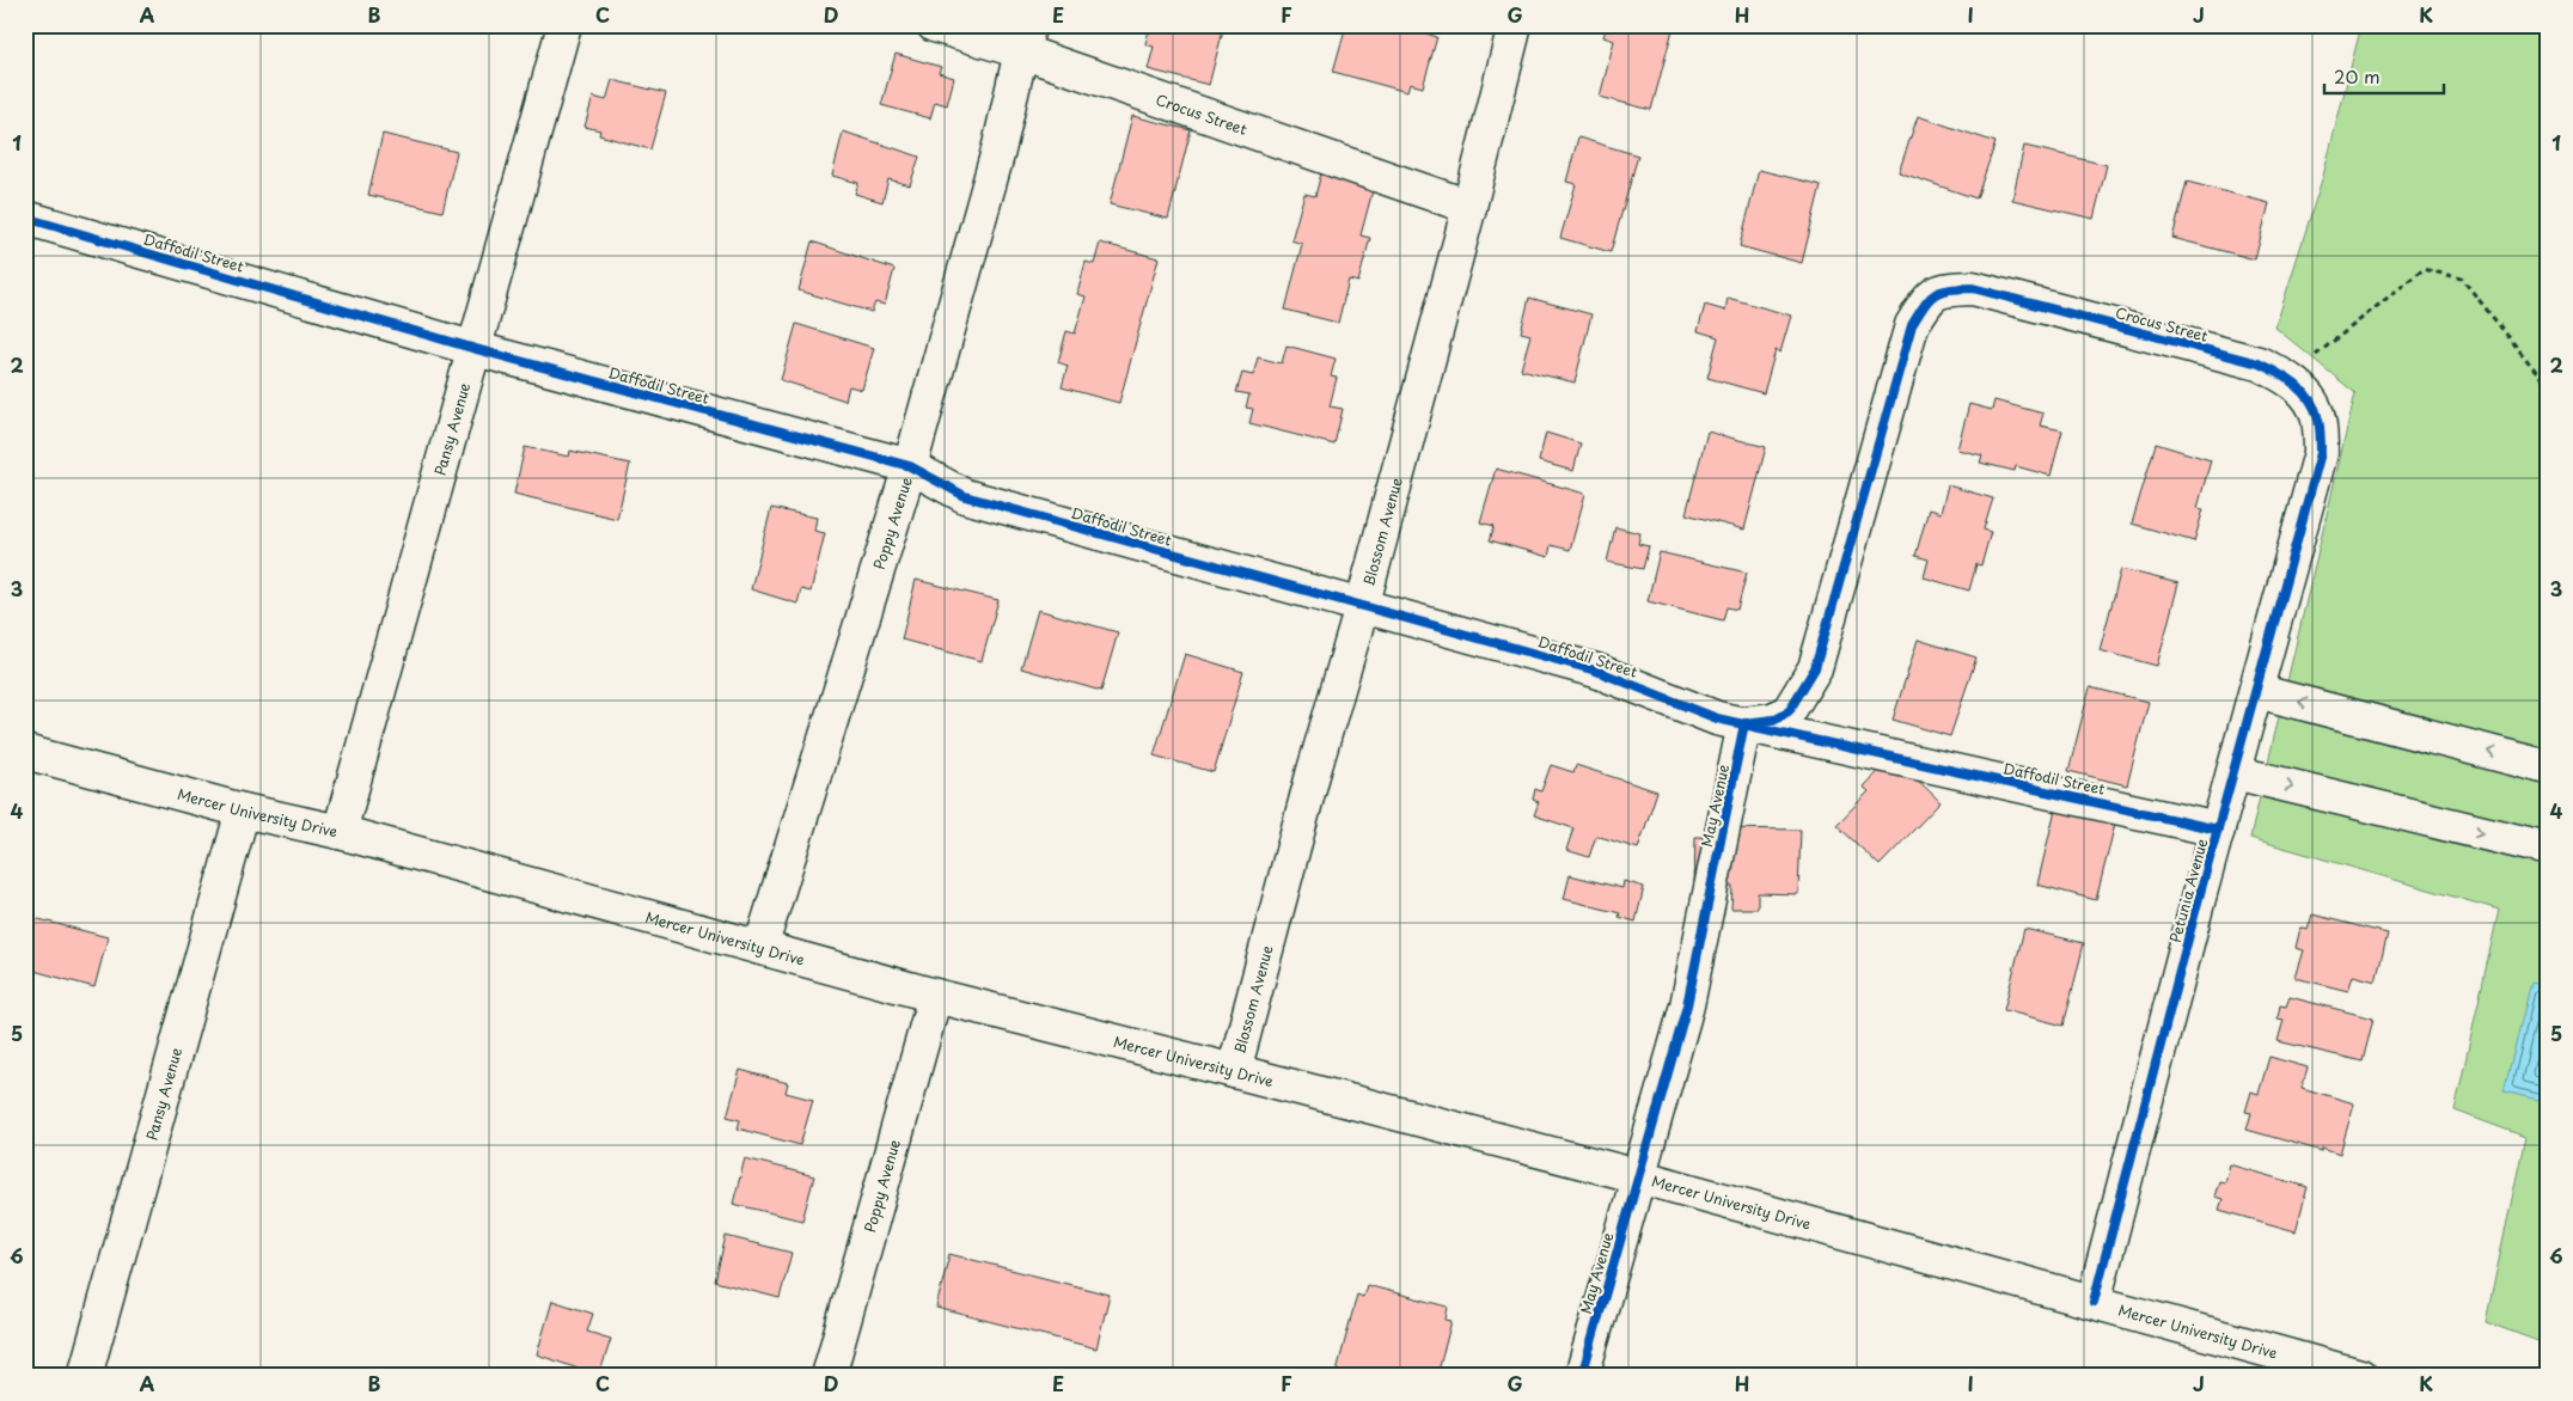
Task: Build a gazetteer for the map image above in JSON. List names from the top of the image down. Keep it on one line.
{"streets":{"street":["Crocus Street","Daffodil Street","Pansy Avenue","Poppy Avenue","Blossom Avenue","May Avenue","Mercer University Drive","Petunia Avenue"]},"crossings":[["Crocus Street","Daffodil Street"],["Crocus Street","Poppy Avenue"],["Crocus Street","Blossom Avenue"],["Crocus Street","May Avenue"],["Crocus Street","Petunia Avenue"],["Daffodil Street","Pansy Avenue"],["Daffodil Street","Poppy Avenue"],["Daffodil Street","Blossom Avenue"],["Daffodil Street","May Avenue"],["Daffodil Street","Petunia Avenue"],["Pansy Avenue","Mercer University Drive"],["Poppy Avenue","Mercer University Drive"],["Blossom Avenue","Mercer University Drive"],["May Avenue","Mercer University Drive"],["Mercer University Drive","Petunia Avenue"]],"scale_bar":"20 m","grid":{"columns":["A","B","C","D","E","F","G","H","I","J","K"],"rows":["1","2","3","4","5","6"]}}
